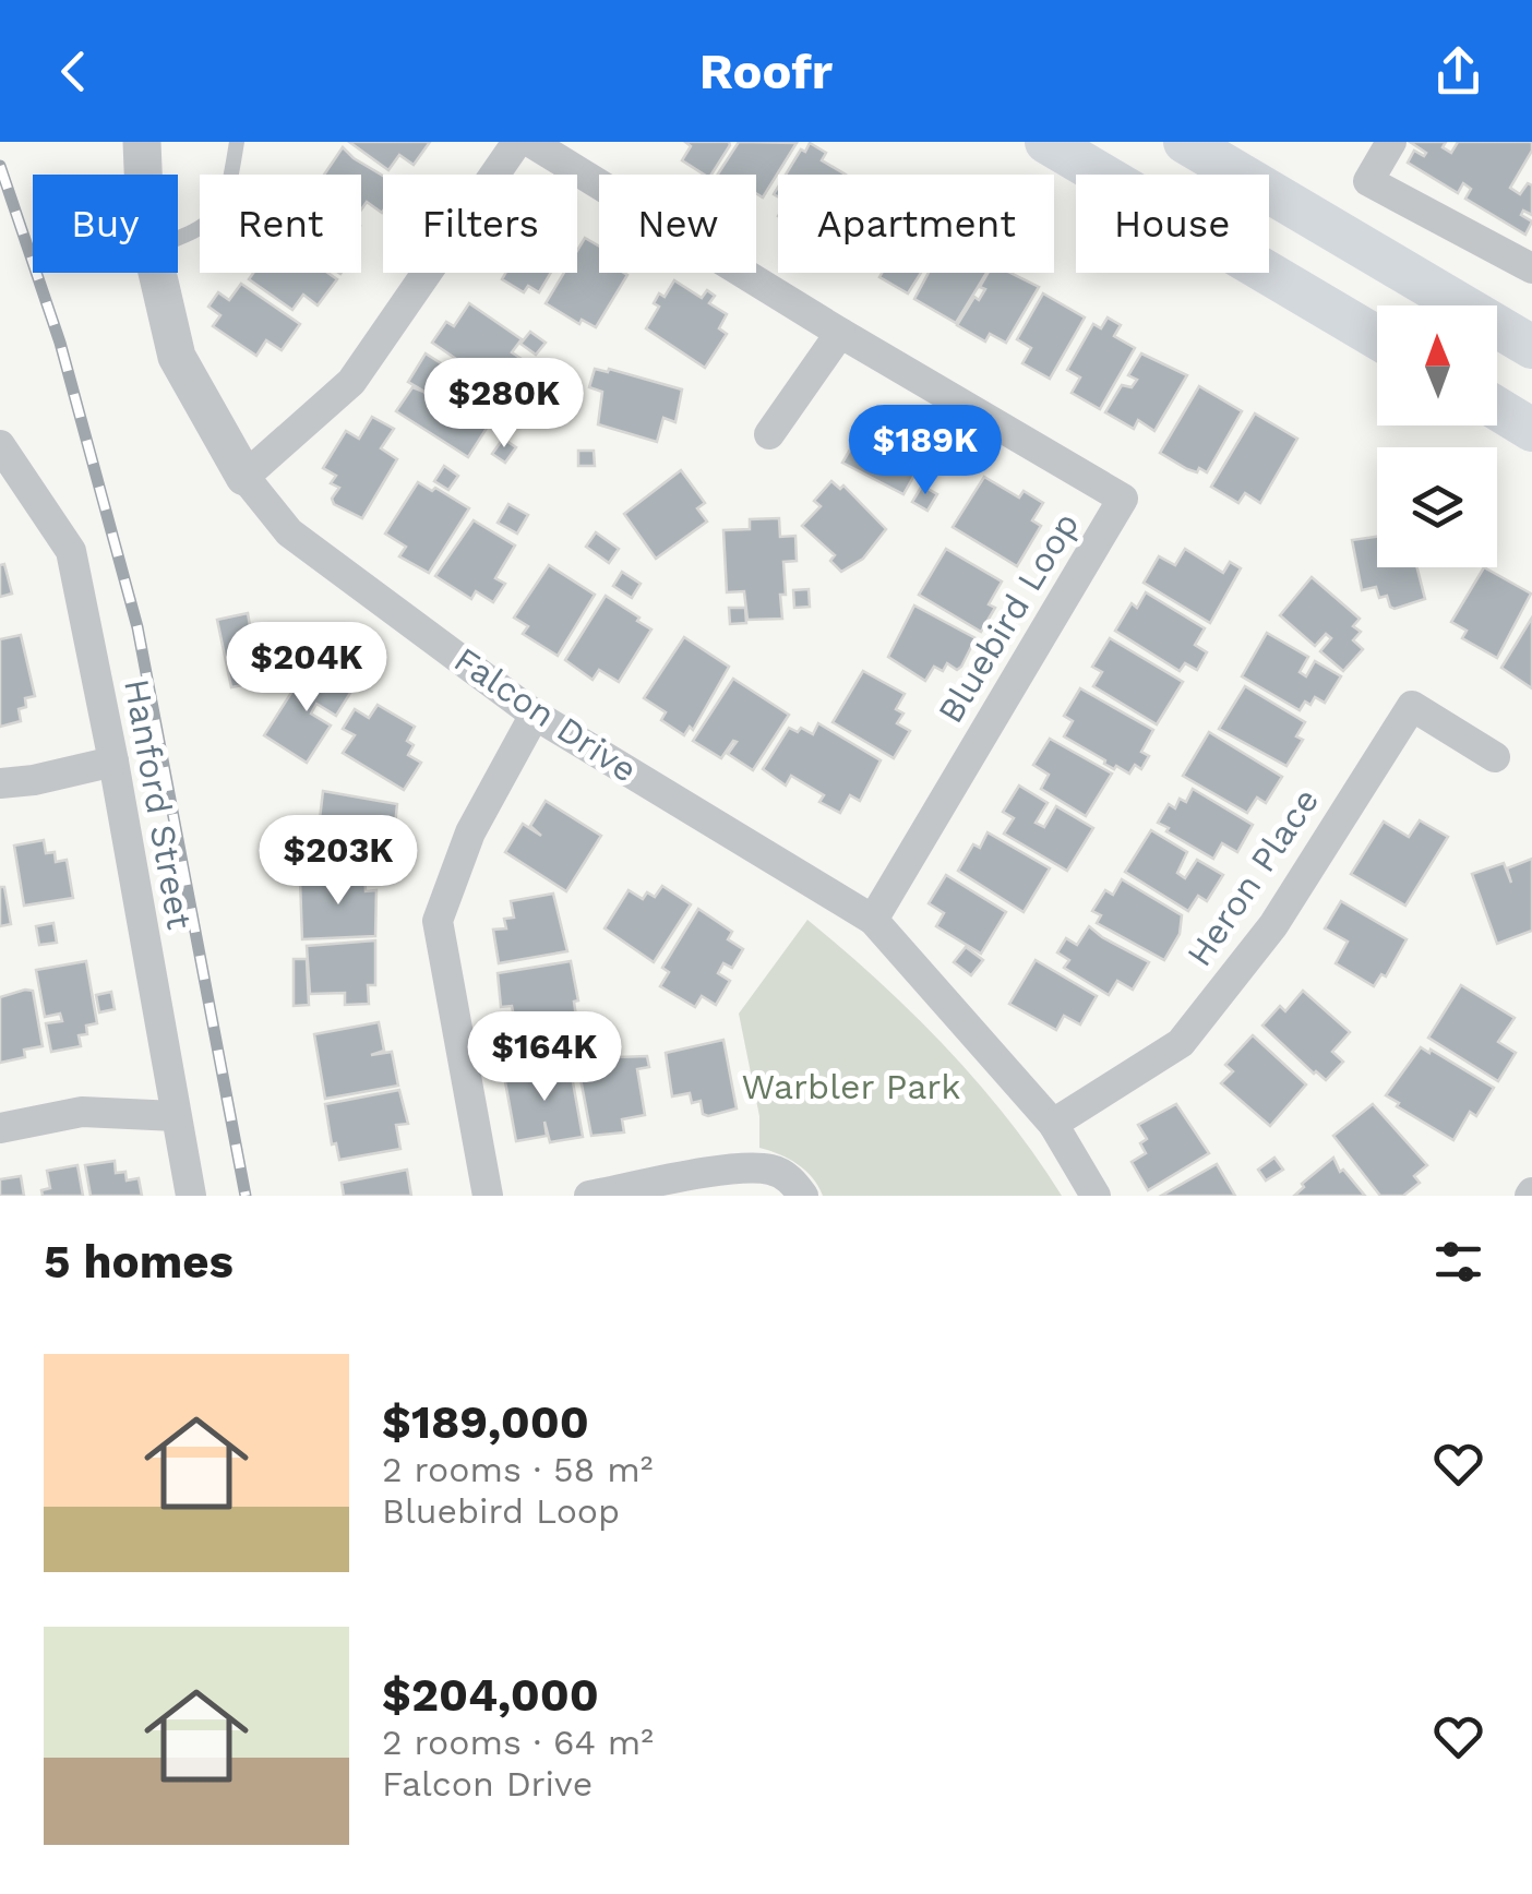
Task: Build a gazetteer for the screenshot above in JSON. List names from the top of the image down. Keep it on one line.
{"streets":{"street":["Bluebird Loop","Falcon Drive","Hanford Street","Heron Place"]},"crossings":[["Bluebird Loop","Falcon Drive"],["Falcon Drive","Heron Place"]],"parks":["Warbler Park"],"north":"top","page":{"header":"Roofr","chip":["Buy","Rent","Filters","New","Apartment","House"],"price":["$280K","$189K","$204K","$203K","$164K"],"heading":"5 homes","list":[{"name":"$189,000","note":"2 rooms · 58 m² · Bluebird Loop"},{"name":"$204,000","note":"2 rooms · 64 m² · Falcon Drive"}]}}
